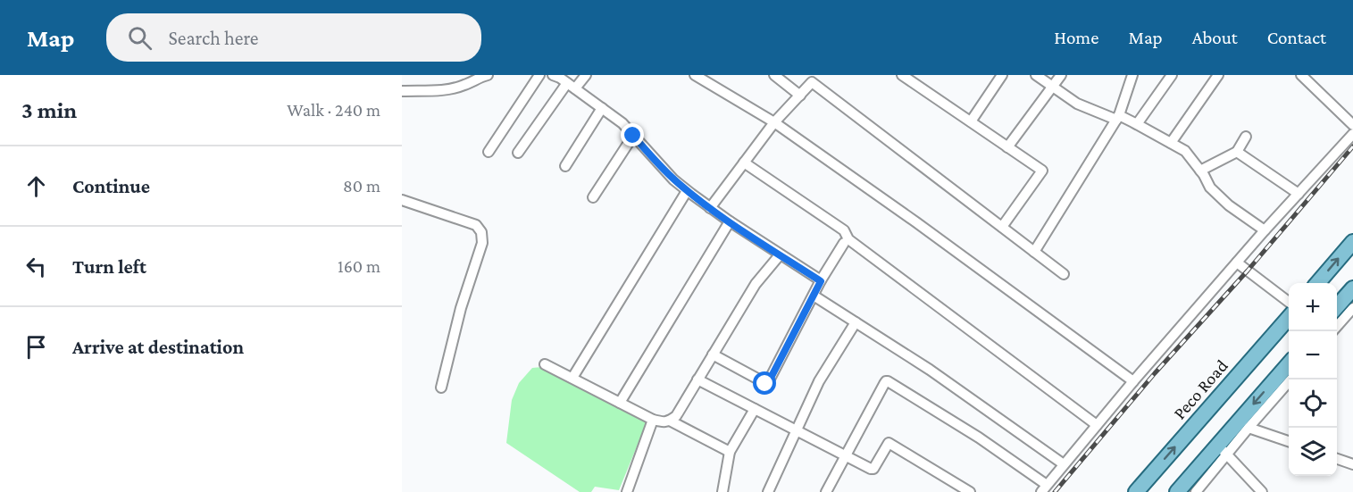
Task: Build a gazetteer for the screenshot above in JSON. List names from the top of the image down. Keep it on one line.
{"streets":{"main road":["Peco Road"]},"page":{"header":"Map","search":"Search here","nav":["Home","Map","About","Contact"],"heading":["3 min","Walk · 240 m"],"list":[["Continue","80 m"],["Turn left","160 m"],"Arrive at destination"],"map_buttons":["+","−"]}}
